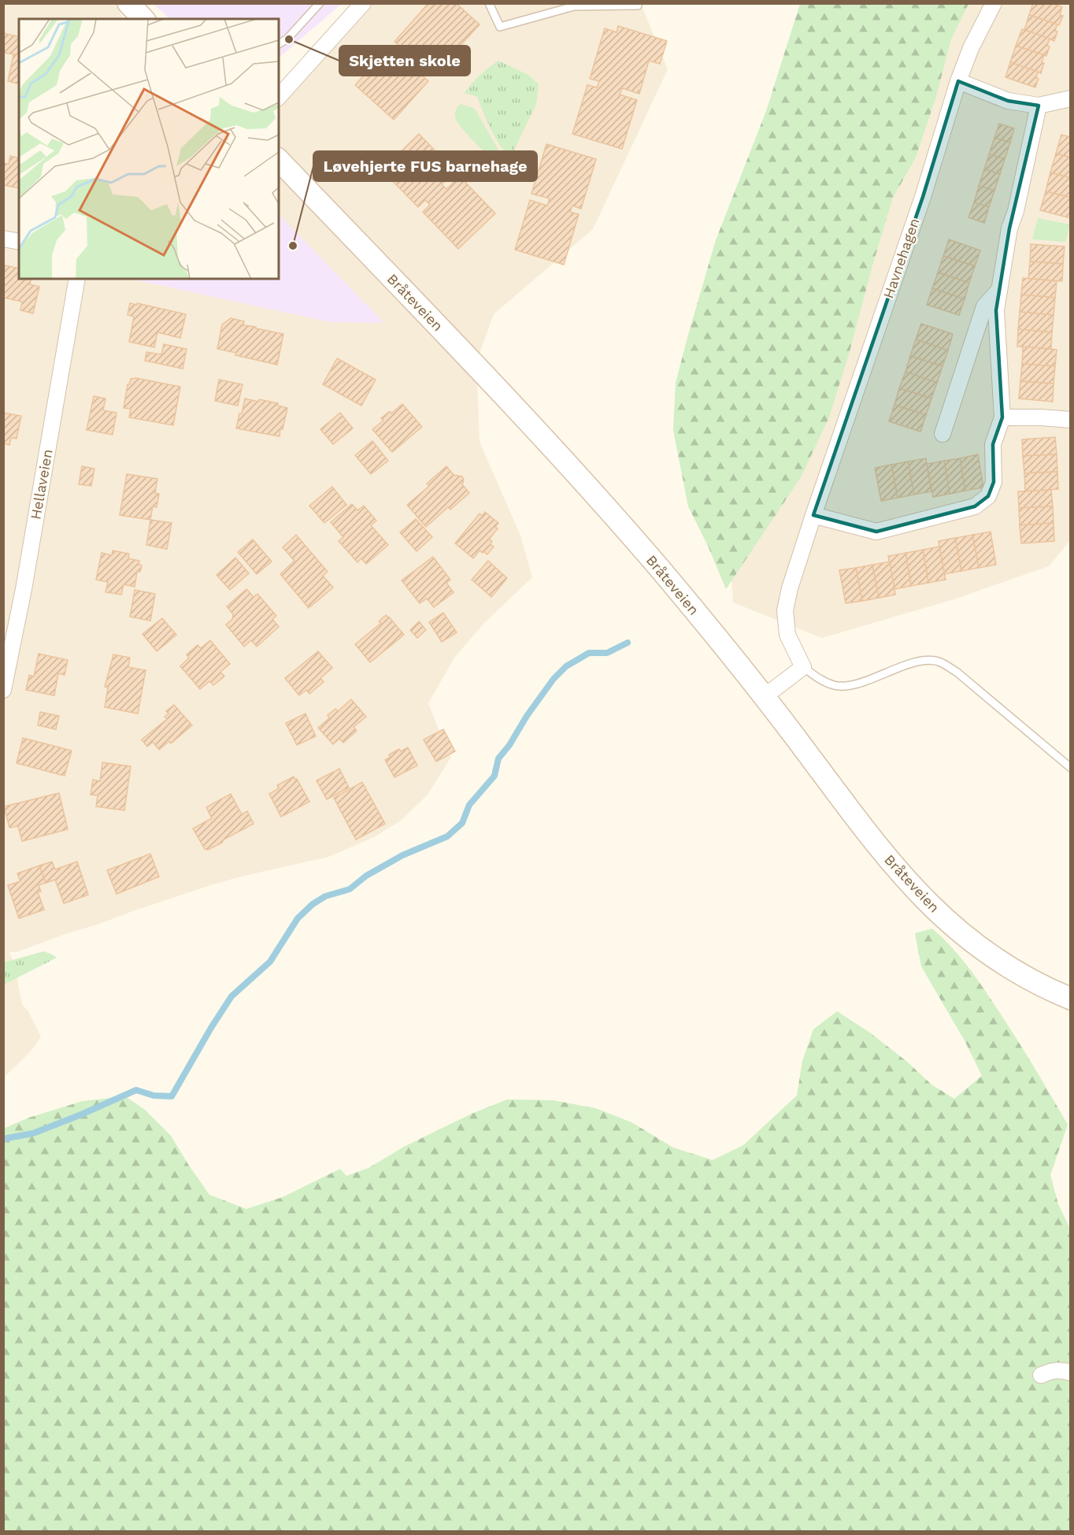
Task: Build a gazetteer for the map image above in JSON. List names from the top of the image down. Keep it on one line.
{"streets":{"main road":["Bråteveien"],"street":["Havnehagen","Hellaveien"]},"places":["Skjetten skole","Løvehjerte FUS barnehage"]}
